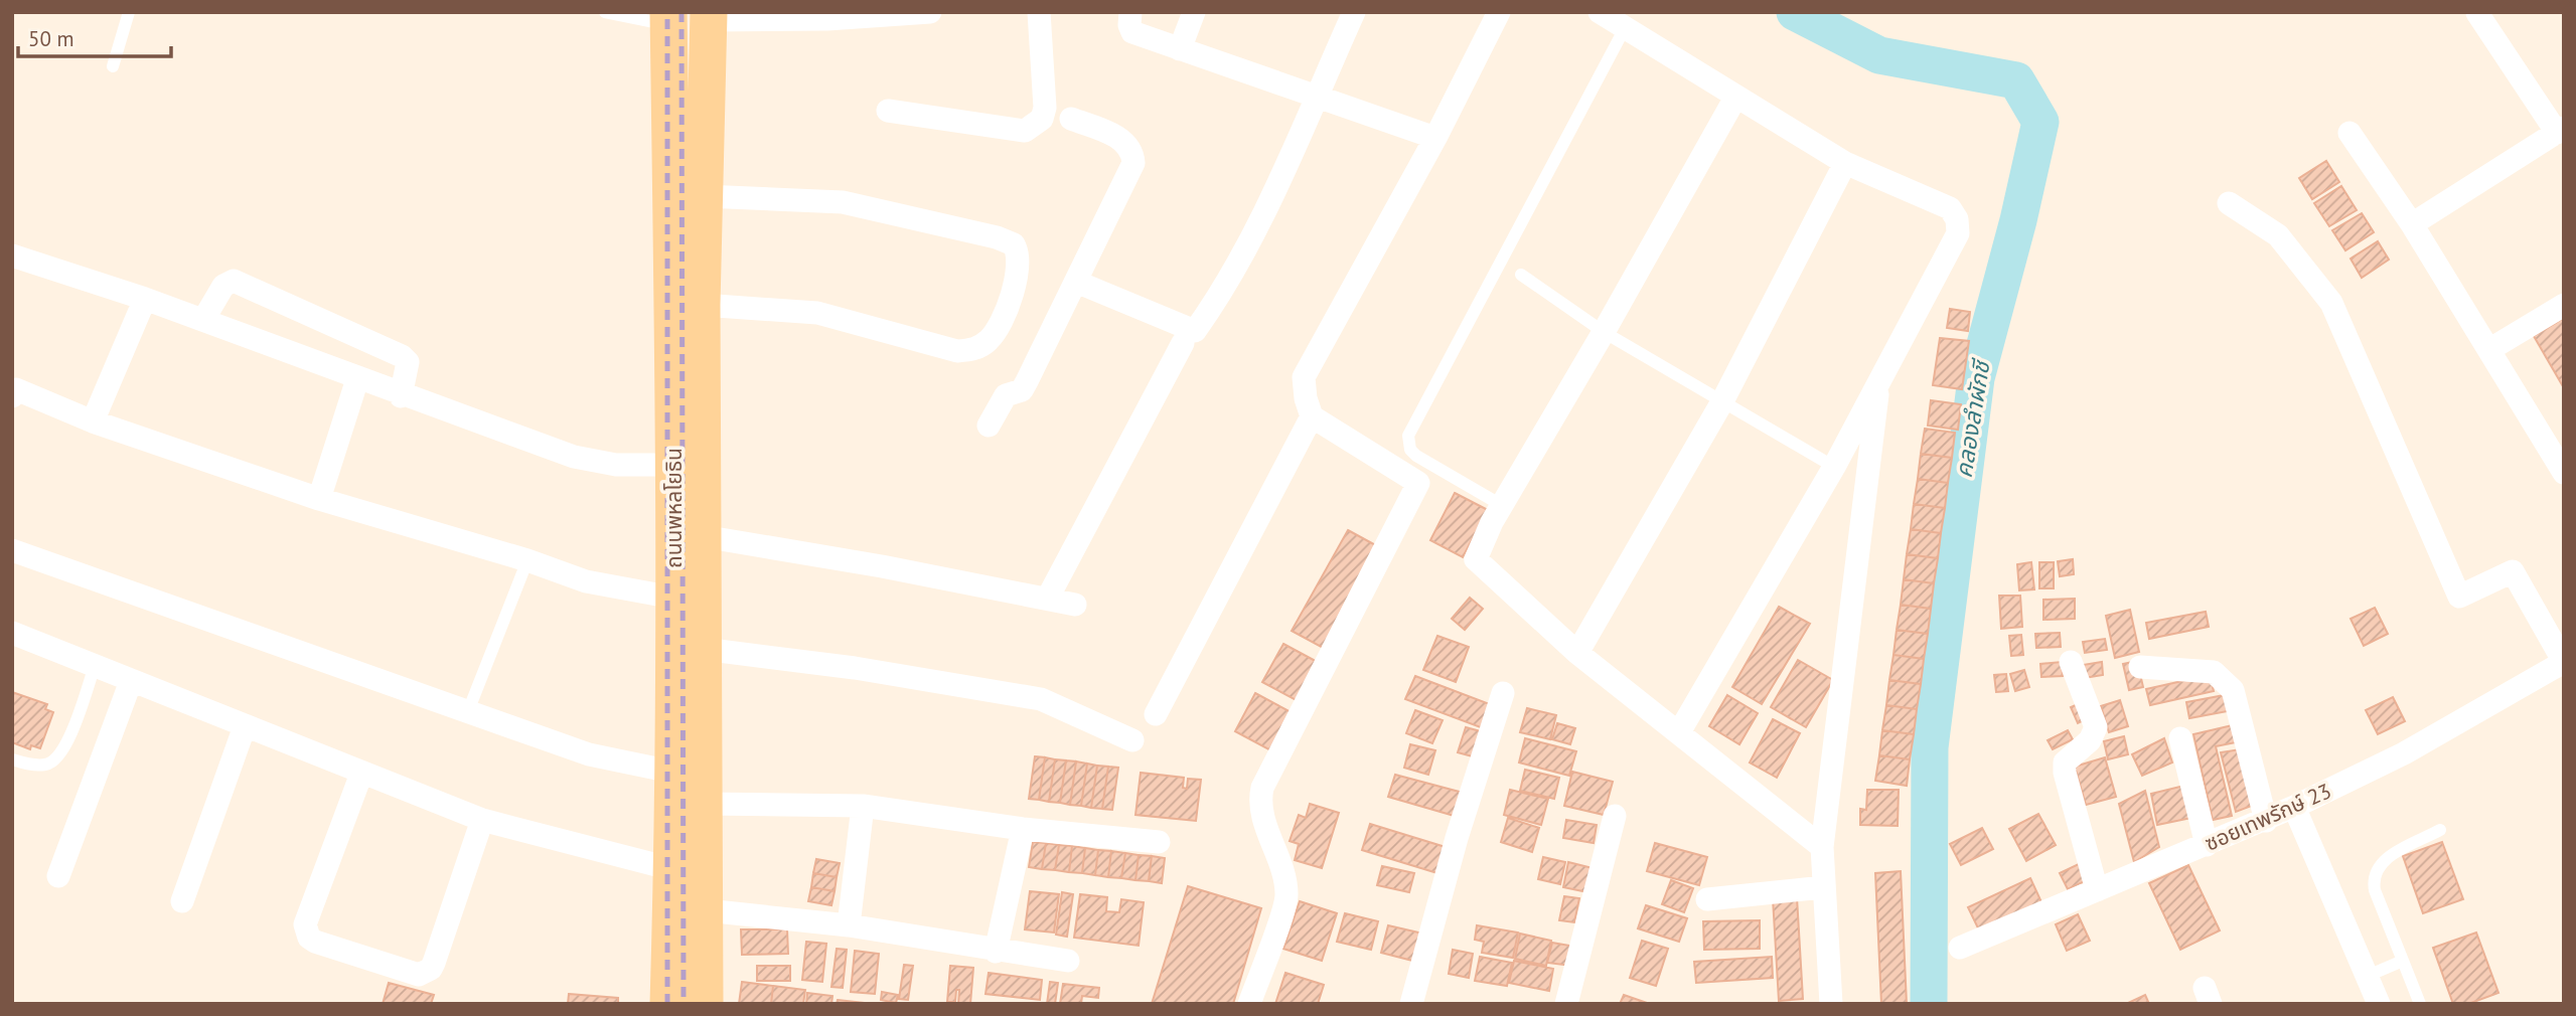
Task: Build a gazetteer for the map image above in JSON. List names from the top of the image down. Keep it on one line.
{"streets":{"main road":["ถนนพหลโยธิน"],"street":["ซอยเทพรักษ์ 23"]},"water":["คลองลำผักชี"],"scale_bar":"50 m"}
